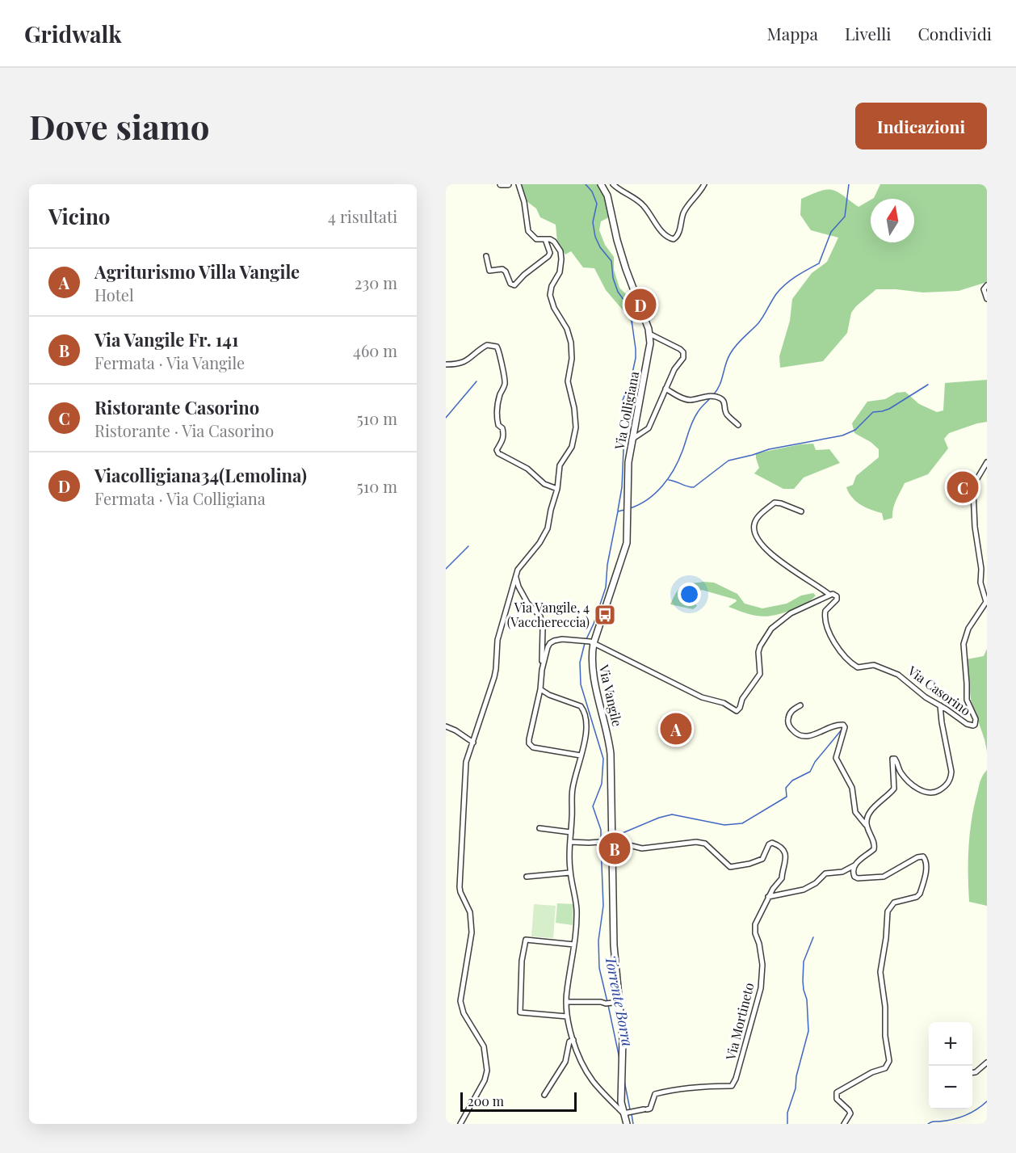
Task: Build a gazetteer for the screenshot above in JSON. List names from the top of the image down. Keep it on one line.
{"streets":{"street":["Via Colligiana","Via Casorino","Via Vangile","Via Mortineto"]},"crossings":[["Via Colligiana","Via Vangile"],["Via Vangile","Via Mortineto"]],"water":["Torrente Borra"],"places":{"bus stop":["Via Vangile, 4 (Vacchereccia)"]},"scale_bar":"200 m","north":"top","page":{"header":"Gridwalk","nav":["Mappa","Livelli","Condividi"],"buttons":"Indicazioni","title":"Dove siamo","heading":["Vicino","4 risultati"],"list":[{"mark":"A","name":"Agriturismo Villa Vangile","note":"Hotel","value":"230 m"},{"mark":"B","name":"Via Vangile Fr. 141","note":"Fermata · Via Vangile","value":"460 m"},{"mark":"C","name":"Ristorante Casorino","note":"Ristorante · Via Casorino","value":"510 m"},{"mark":"D","name":"Viacolligiana34(Lemolina)","note":"Fermata · Via Colligiana","value":"510 m"}],"pins":["D","C","A","B"],"map_buttons":["+","−"],"scale":"200 m"}}
